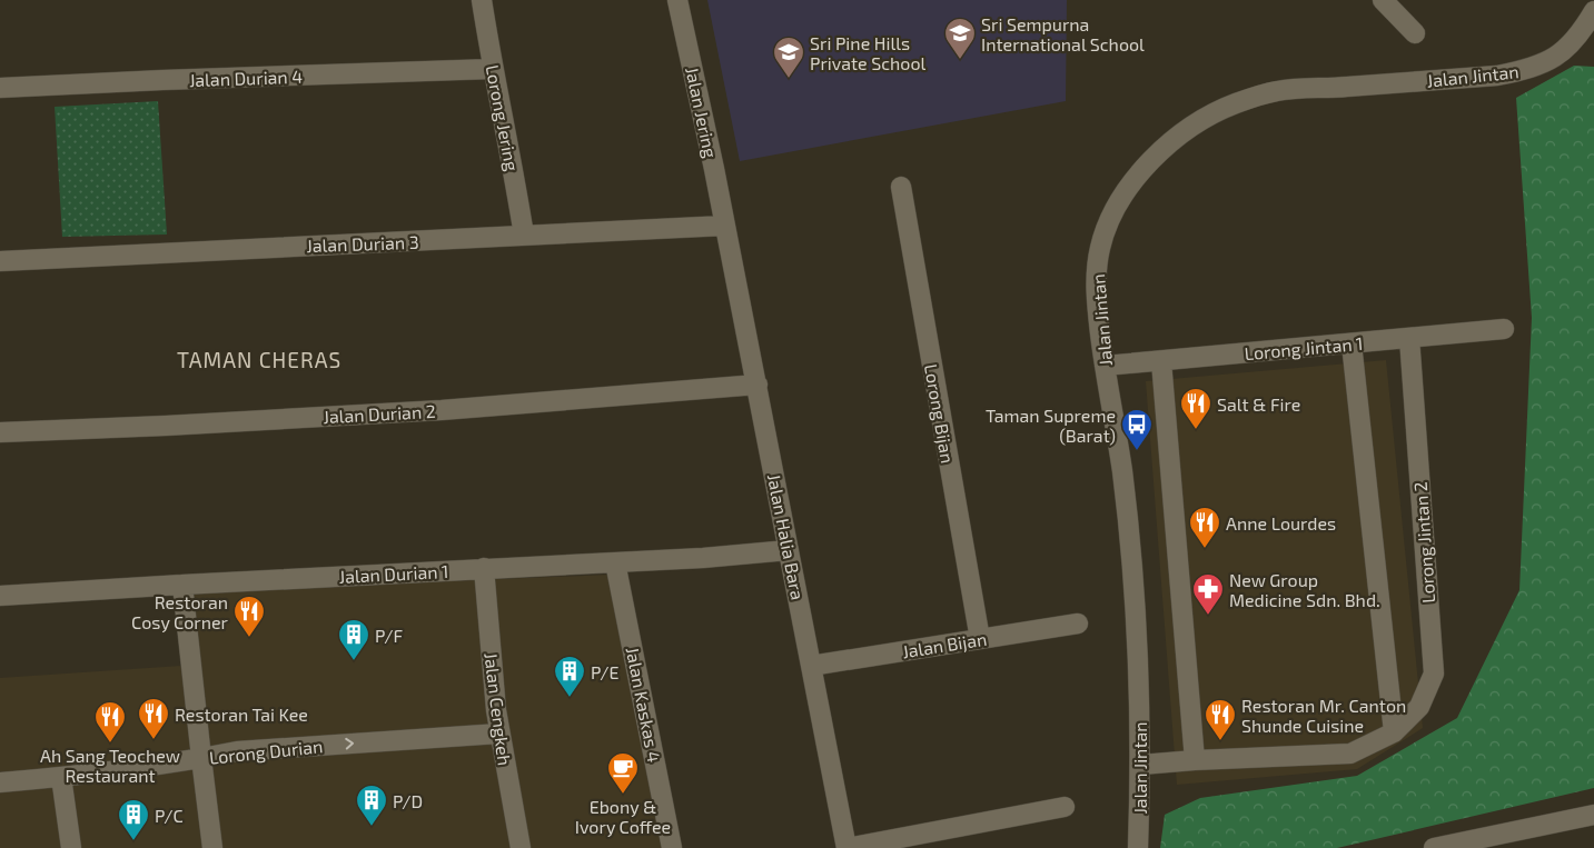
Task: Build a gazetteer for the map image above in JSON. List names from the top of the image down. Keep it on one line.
{"streets":{"street":["Jalan Jintan","Jalan Durian 4","Jalan Jering","Lorong Jering","Jalan Durian 3","Lorong Jintan 1","Jalan Durian 2","Lorong Bijan","Jalan Halia Bara","Lorong Jintan 2","Jalan Durian 1","Jalan Bijan","Jalan Kaskas 4","Jalan Cengkeh","Lorong Durian"]},"crossings":[["Jalan Jintan","Lorong Jintan 1"],["Jalan Jintan","Lorong Jintan 2"],["Jalan Durian 4","Lorong Jering"],["Jalan Jering","Jalan Durian 3"],["Jalan Jering","Jalan Halia Bara"],["Lorong Jering","Jalan Durian 3"],["Jalan Durian 3","Jalan Halia Bara"],["Lorong Jintan 1","Lorong Jintan 2"],["Jalan Durian 2","Jalan Halia Bara"],["Lorong Bijan","Jalan Bijan"],["Jalan Halia Bara","Jalan Durian 1"],["Jalan Halia Bara","Jalan Bijan"],["Jalan Durian 1","Jalan Kaskas 4"],["Jalan Durian 1","Jalan Cengkeh"],["Jalan Cengkeh","Lorong Durian"]],"one_way":["Lorong Durian"],"districts":["TAMAN CHERAS"],"places":{"school or university":["Sri Sempurna International School","Sri Pine Hills Private School"],"restaurant":["Salt & Fire","Anne Lourdes","Restoran Cosy Corner","Restoran Tai Kee","Restoran Mr. Canton Shunde Cuisine","Ah Sang Teochew Restaurant"],"bus stop":["Taman Supreme (Barat)"],"pharmacy":["New Group Medicine Sdn. Bhd."],"building":["P/F","P/E","P/D","P/C"],"cafe":["Ebony & Ivory Coffee"]}}
